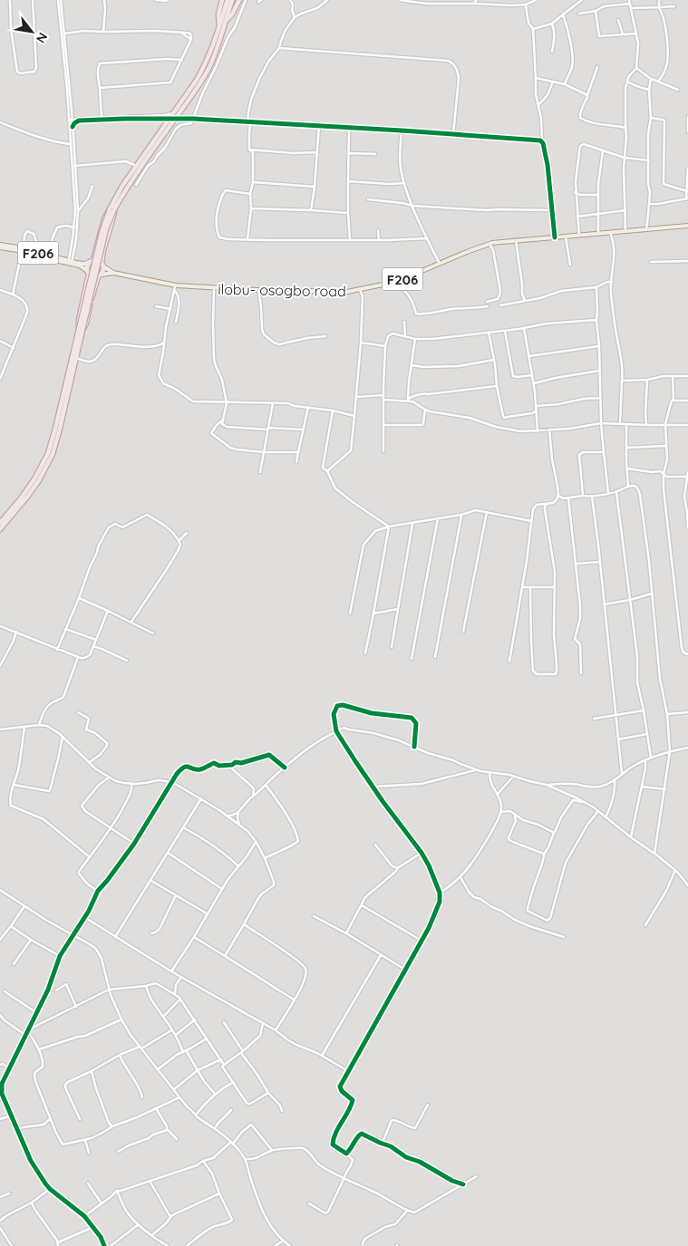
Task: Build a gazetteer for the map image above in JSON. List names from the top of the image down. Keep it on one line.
{"streets":{"main road":["F206","ilobu- osogbo road"]},"crossings":[["F206","ilobu- osogbo road"]],"north":"bottom right"}
